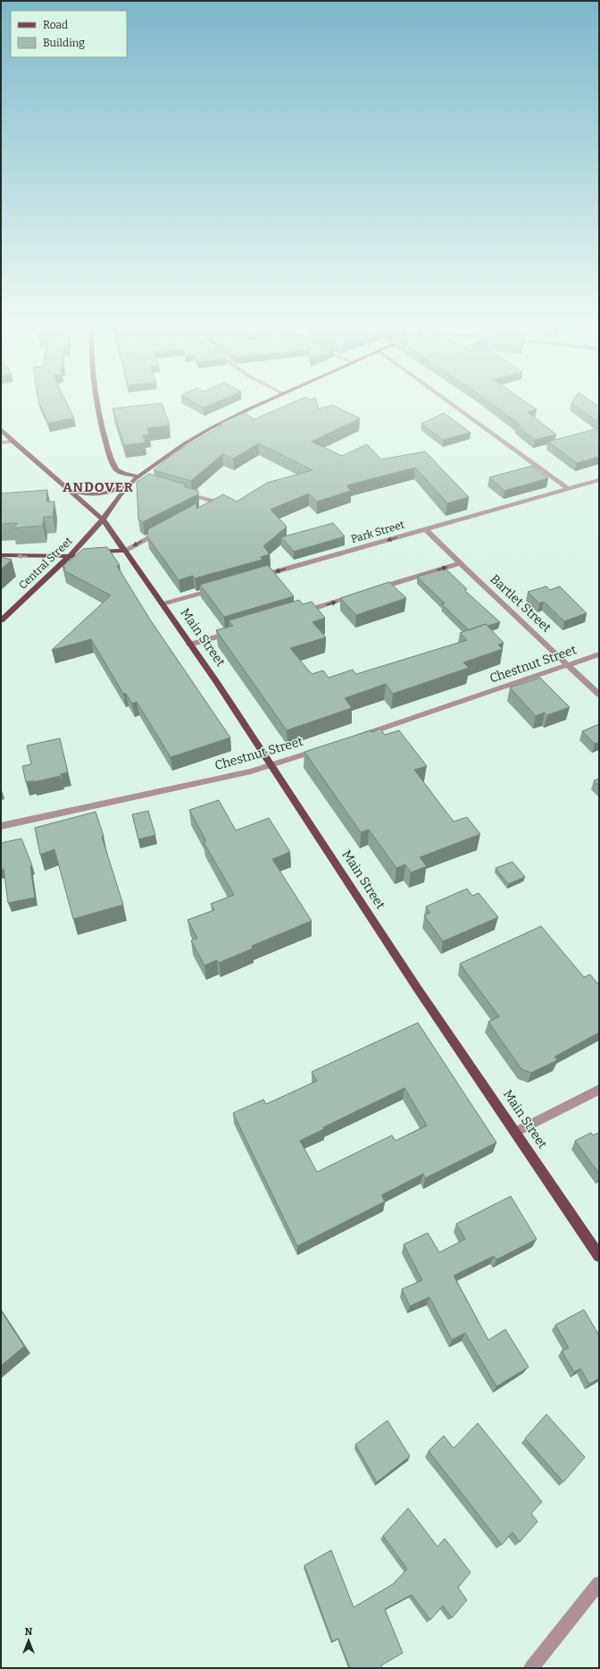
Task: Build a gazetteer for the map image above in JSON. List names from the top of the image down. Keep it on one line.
{"streets":{"main road":["Central Street","Main Street"],"street":["Park Street","Bartlet Street","Chestnut Street"]},"crossings":[["Park Street","Bartlet Street"],["Central Street","Main Street"],["Bartlet Street","Chestnut Street"],["Main Street","Chestnut Street"]],"districts":["ANDOVER"],"legend":["Road","Building"],"north":"top"}
